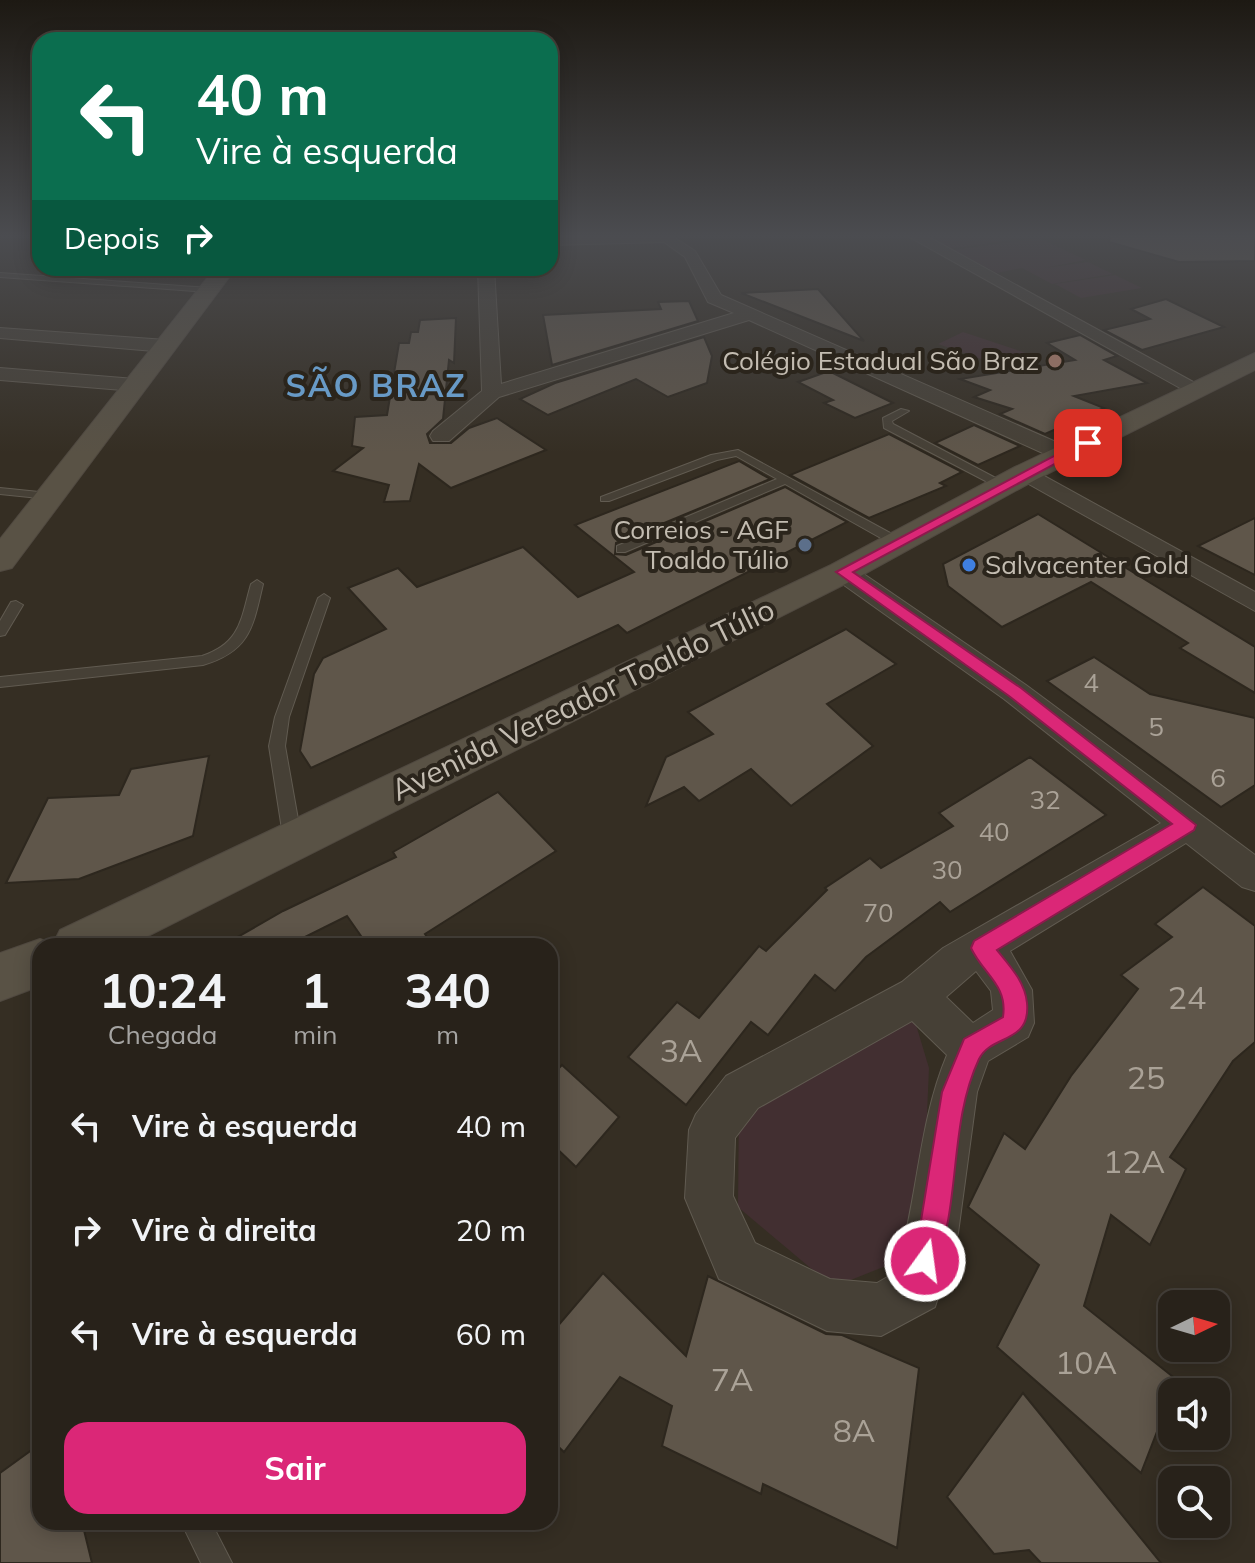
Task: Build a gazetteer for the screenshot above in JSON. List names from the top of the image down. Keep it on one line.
{"streets":{"main road":["Avenida Vereador Toaldo Túlio"]},"districts":["SÃO BRAZ"],"places":["Colégio Estadual São Braz","Correios - AGF Toaldo Túlio","Salvacenter Gold"],"house_numbers":["4","5","6","32","40","30","70","24","3A","25","12A","10A","7A","8A"],"north":"right","page":{"turn":["40 m","Vire à esquerda"],"then":"Depois","eta":["10:24","Chegada","1","min","340","m"],"list":[{"name":"Vire à esquerda","value":"40 m"},{"name":"Vire à direita","value":"20 m"},{"name":"Vire à esquerda","value":"60 m"}],"buttons":"Sair"}}
